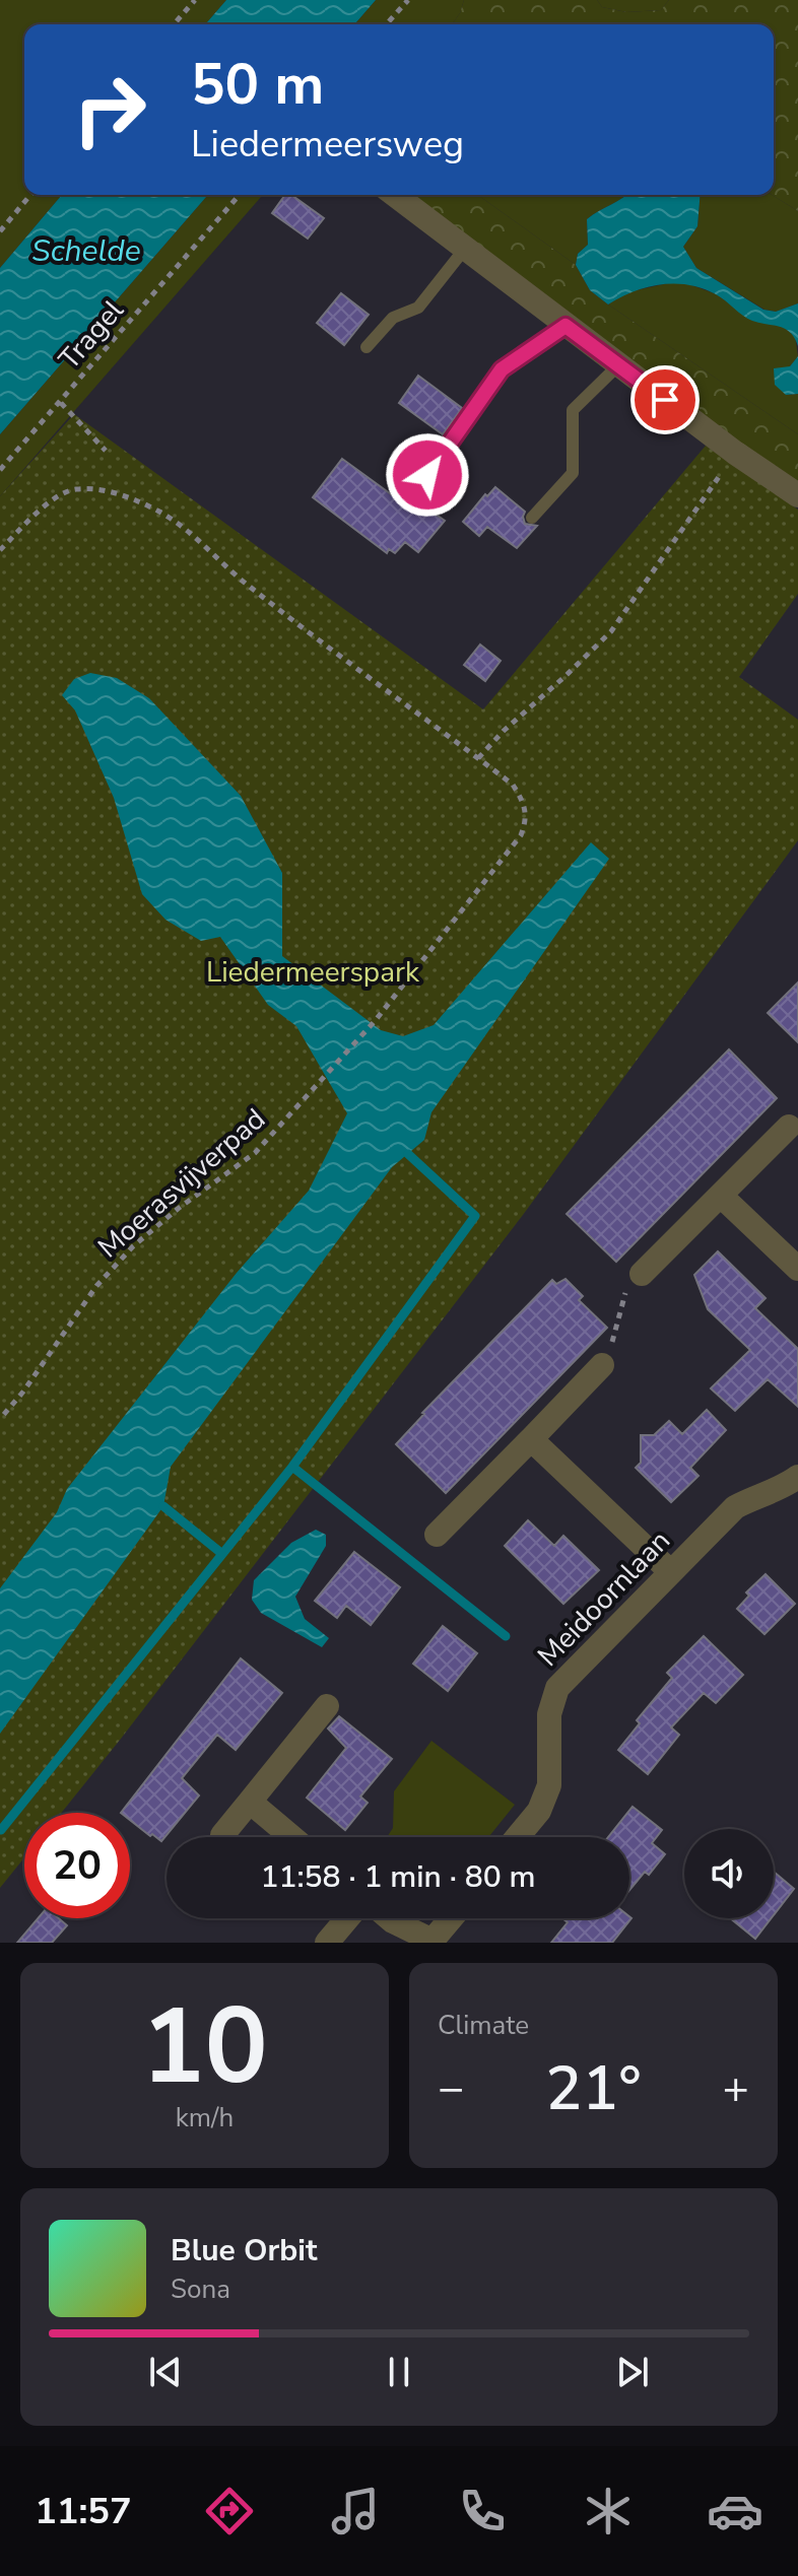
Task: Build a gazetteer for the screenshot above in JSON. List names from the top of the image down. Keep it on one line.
{"streets":{"street":["Meidoornlaan"],"path":["Tragel","Moerasvijverpad"]},"water":["Schelde"],"parks":["Liedermeerspark"],"page":{"turn":["50 m","Liedermeersweg"],"limit":"20","trip":"11:58 · 1 min · 80 m","tile":[["10","km/h"],"Climate"],"heat":["−","21°","+"],"song":["Blue Orbit","Sona"],"tabs":"11:57"}}
